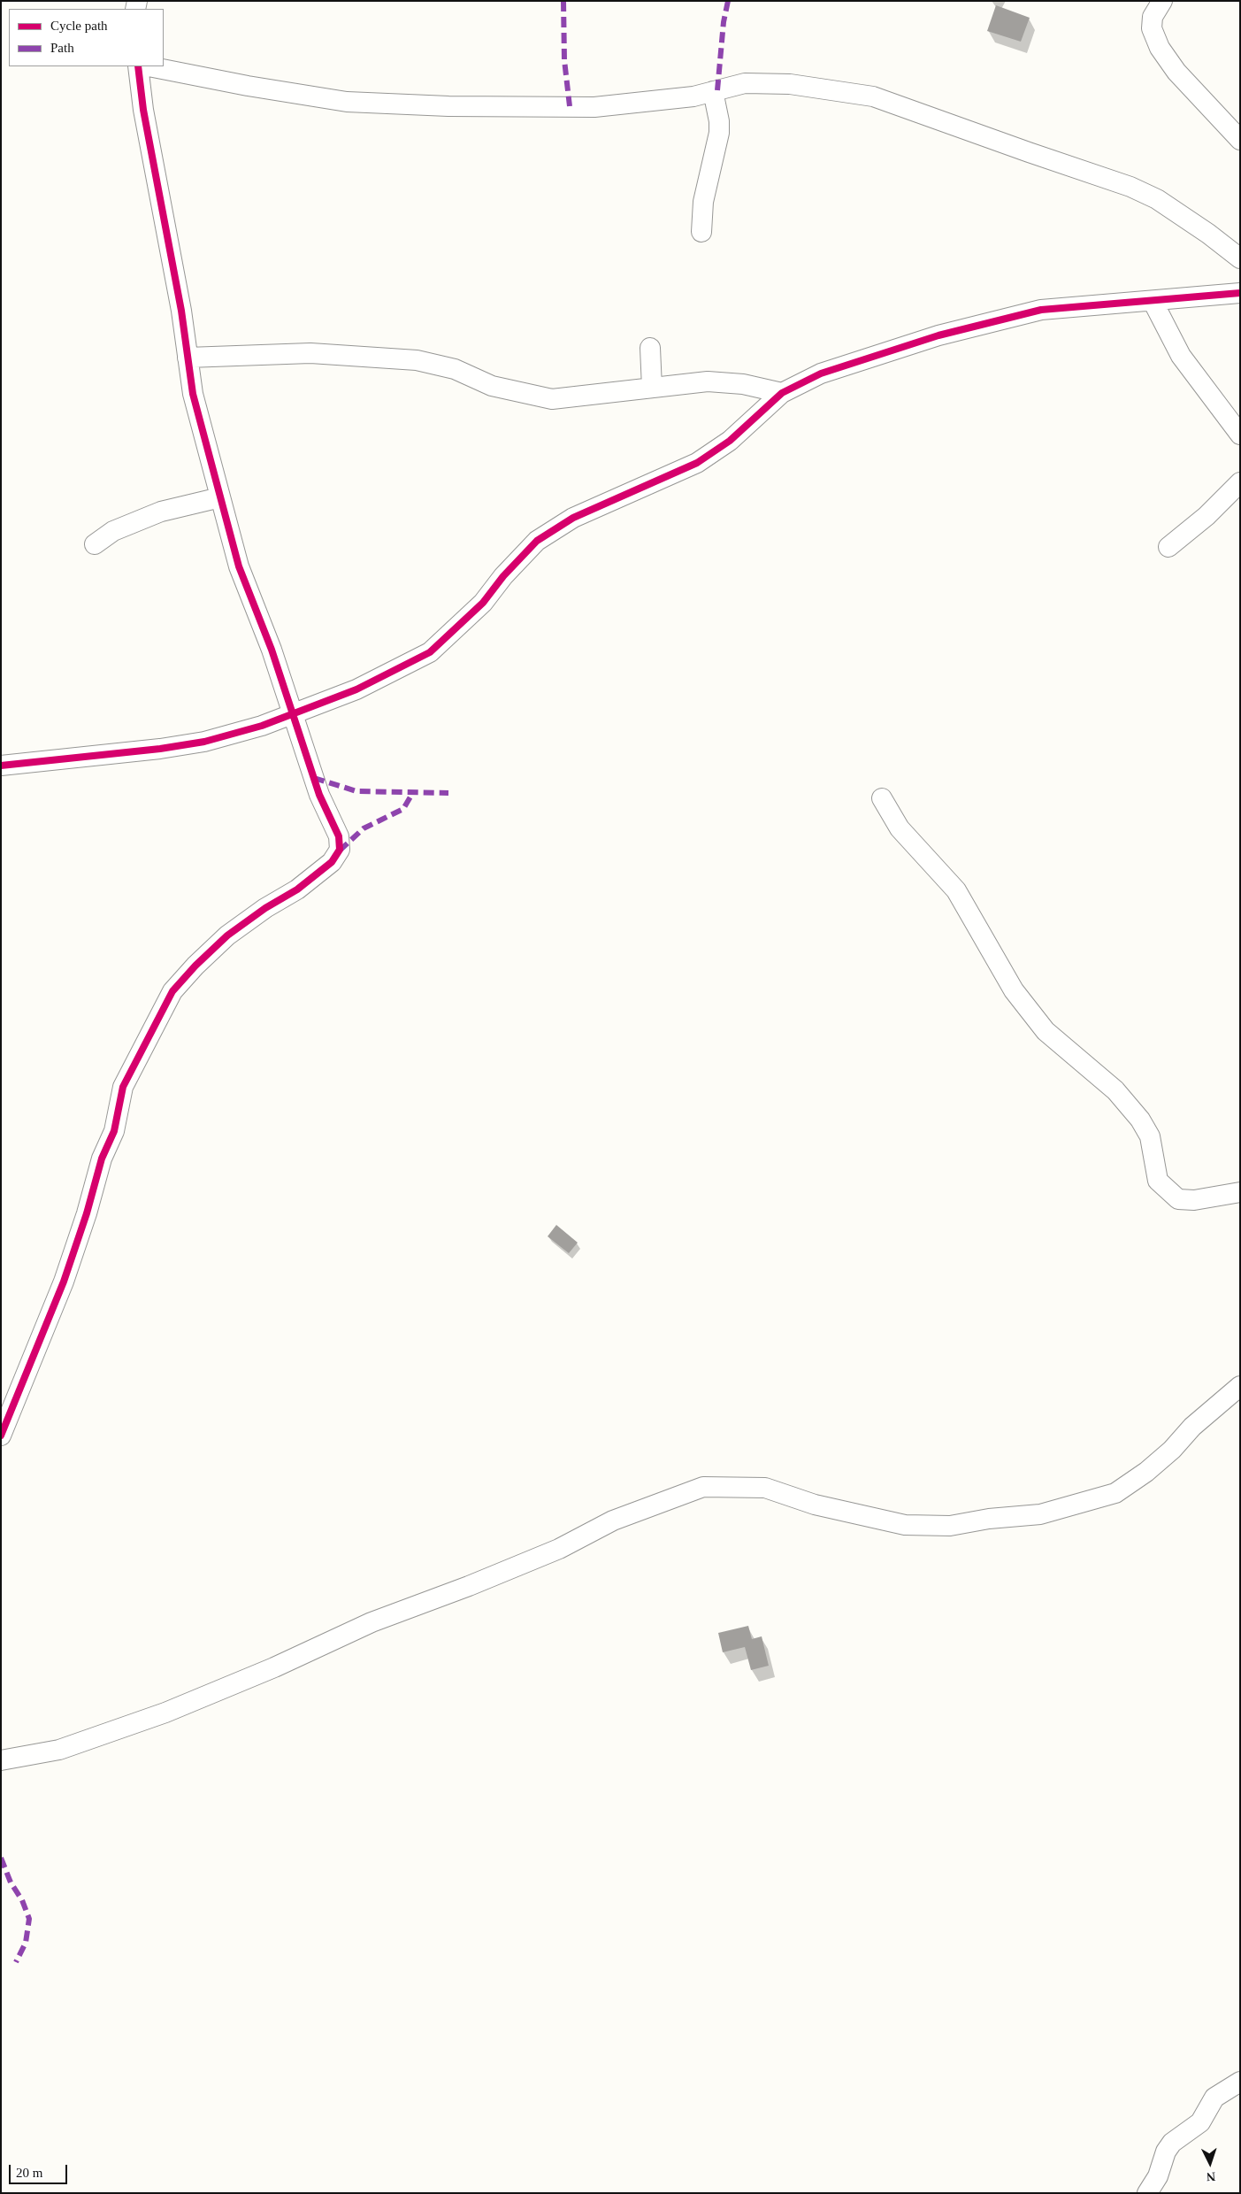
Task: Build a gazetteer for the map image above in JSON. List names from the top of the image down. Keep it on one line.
{"legend":["Cycle path","Path"],"scale_bar":"20 m","north":"bottom"}
